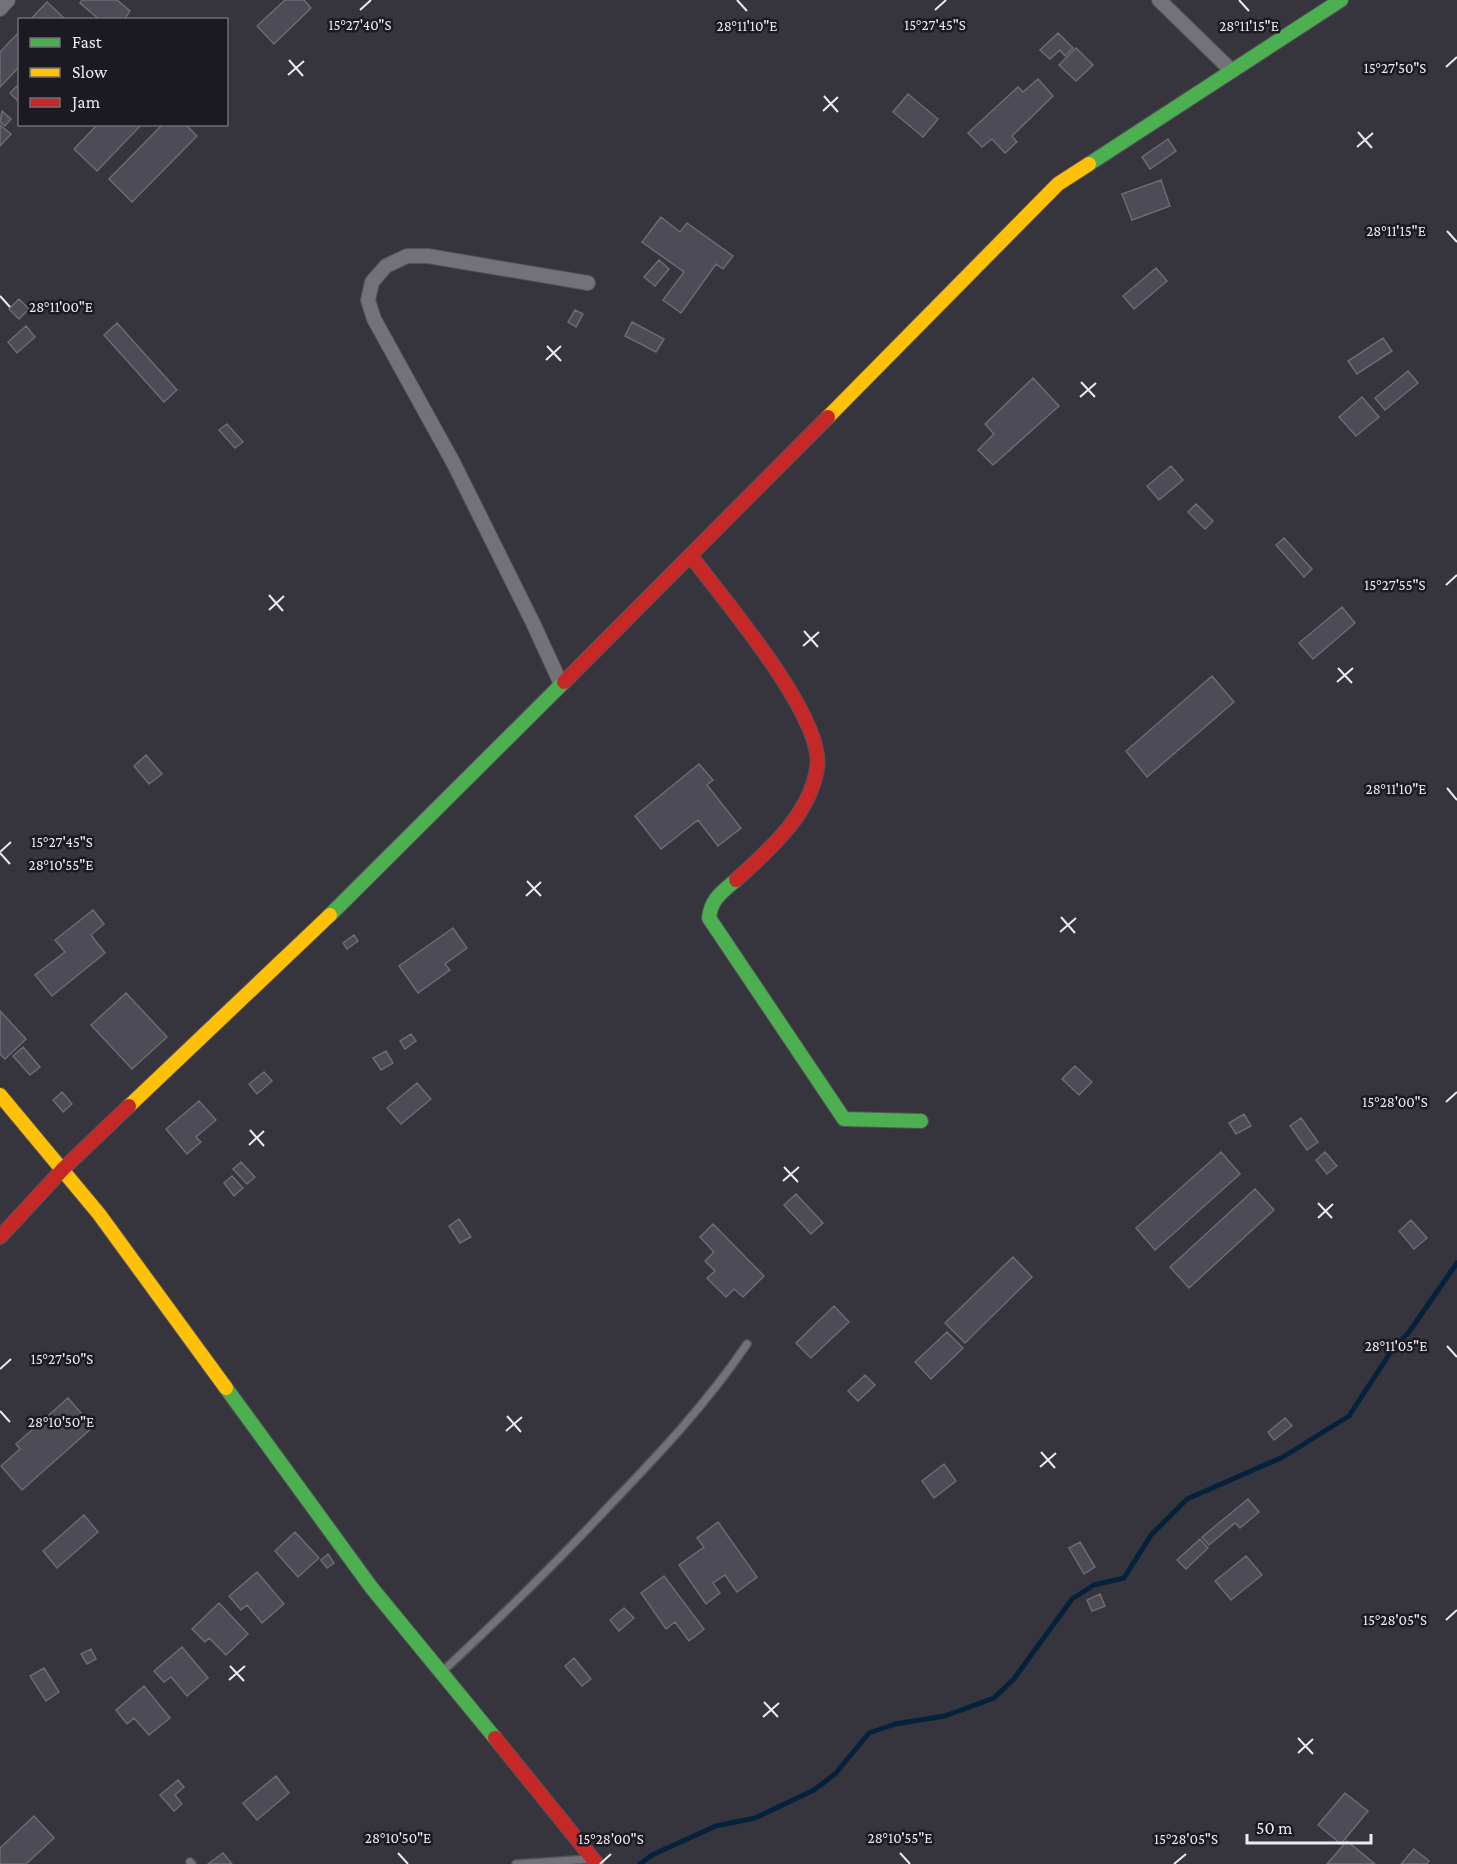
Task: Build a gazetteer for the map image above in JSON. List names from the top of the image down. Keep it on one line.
{"legend":["Fast","Slow","Jam"],"scale_bar":"50 m","coordinates":["15°27'40\"S","15°27'45\"S","28°11'10\"E","28°11'15\"E","15°27'50\"S","28°11'00\"E","15°27'55\"S","28°10'55\"E","15°28'00\"S","28°11'05\"E","28°10'50\"E","15°28'05\"S"]}
